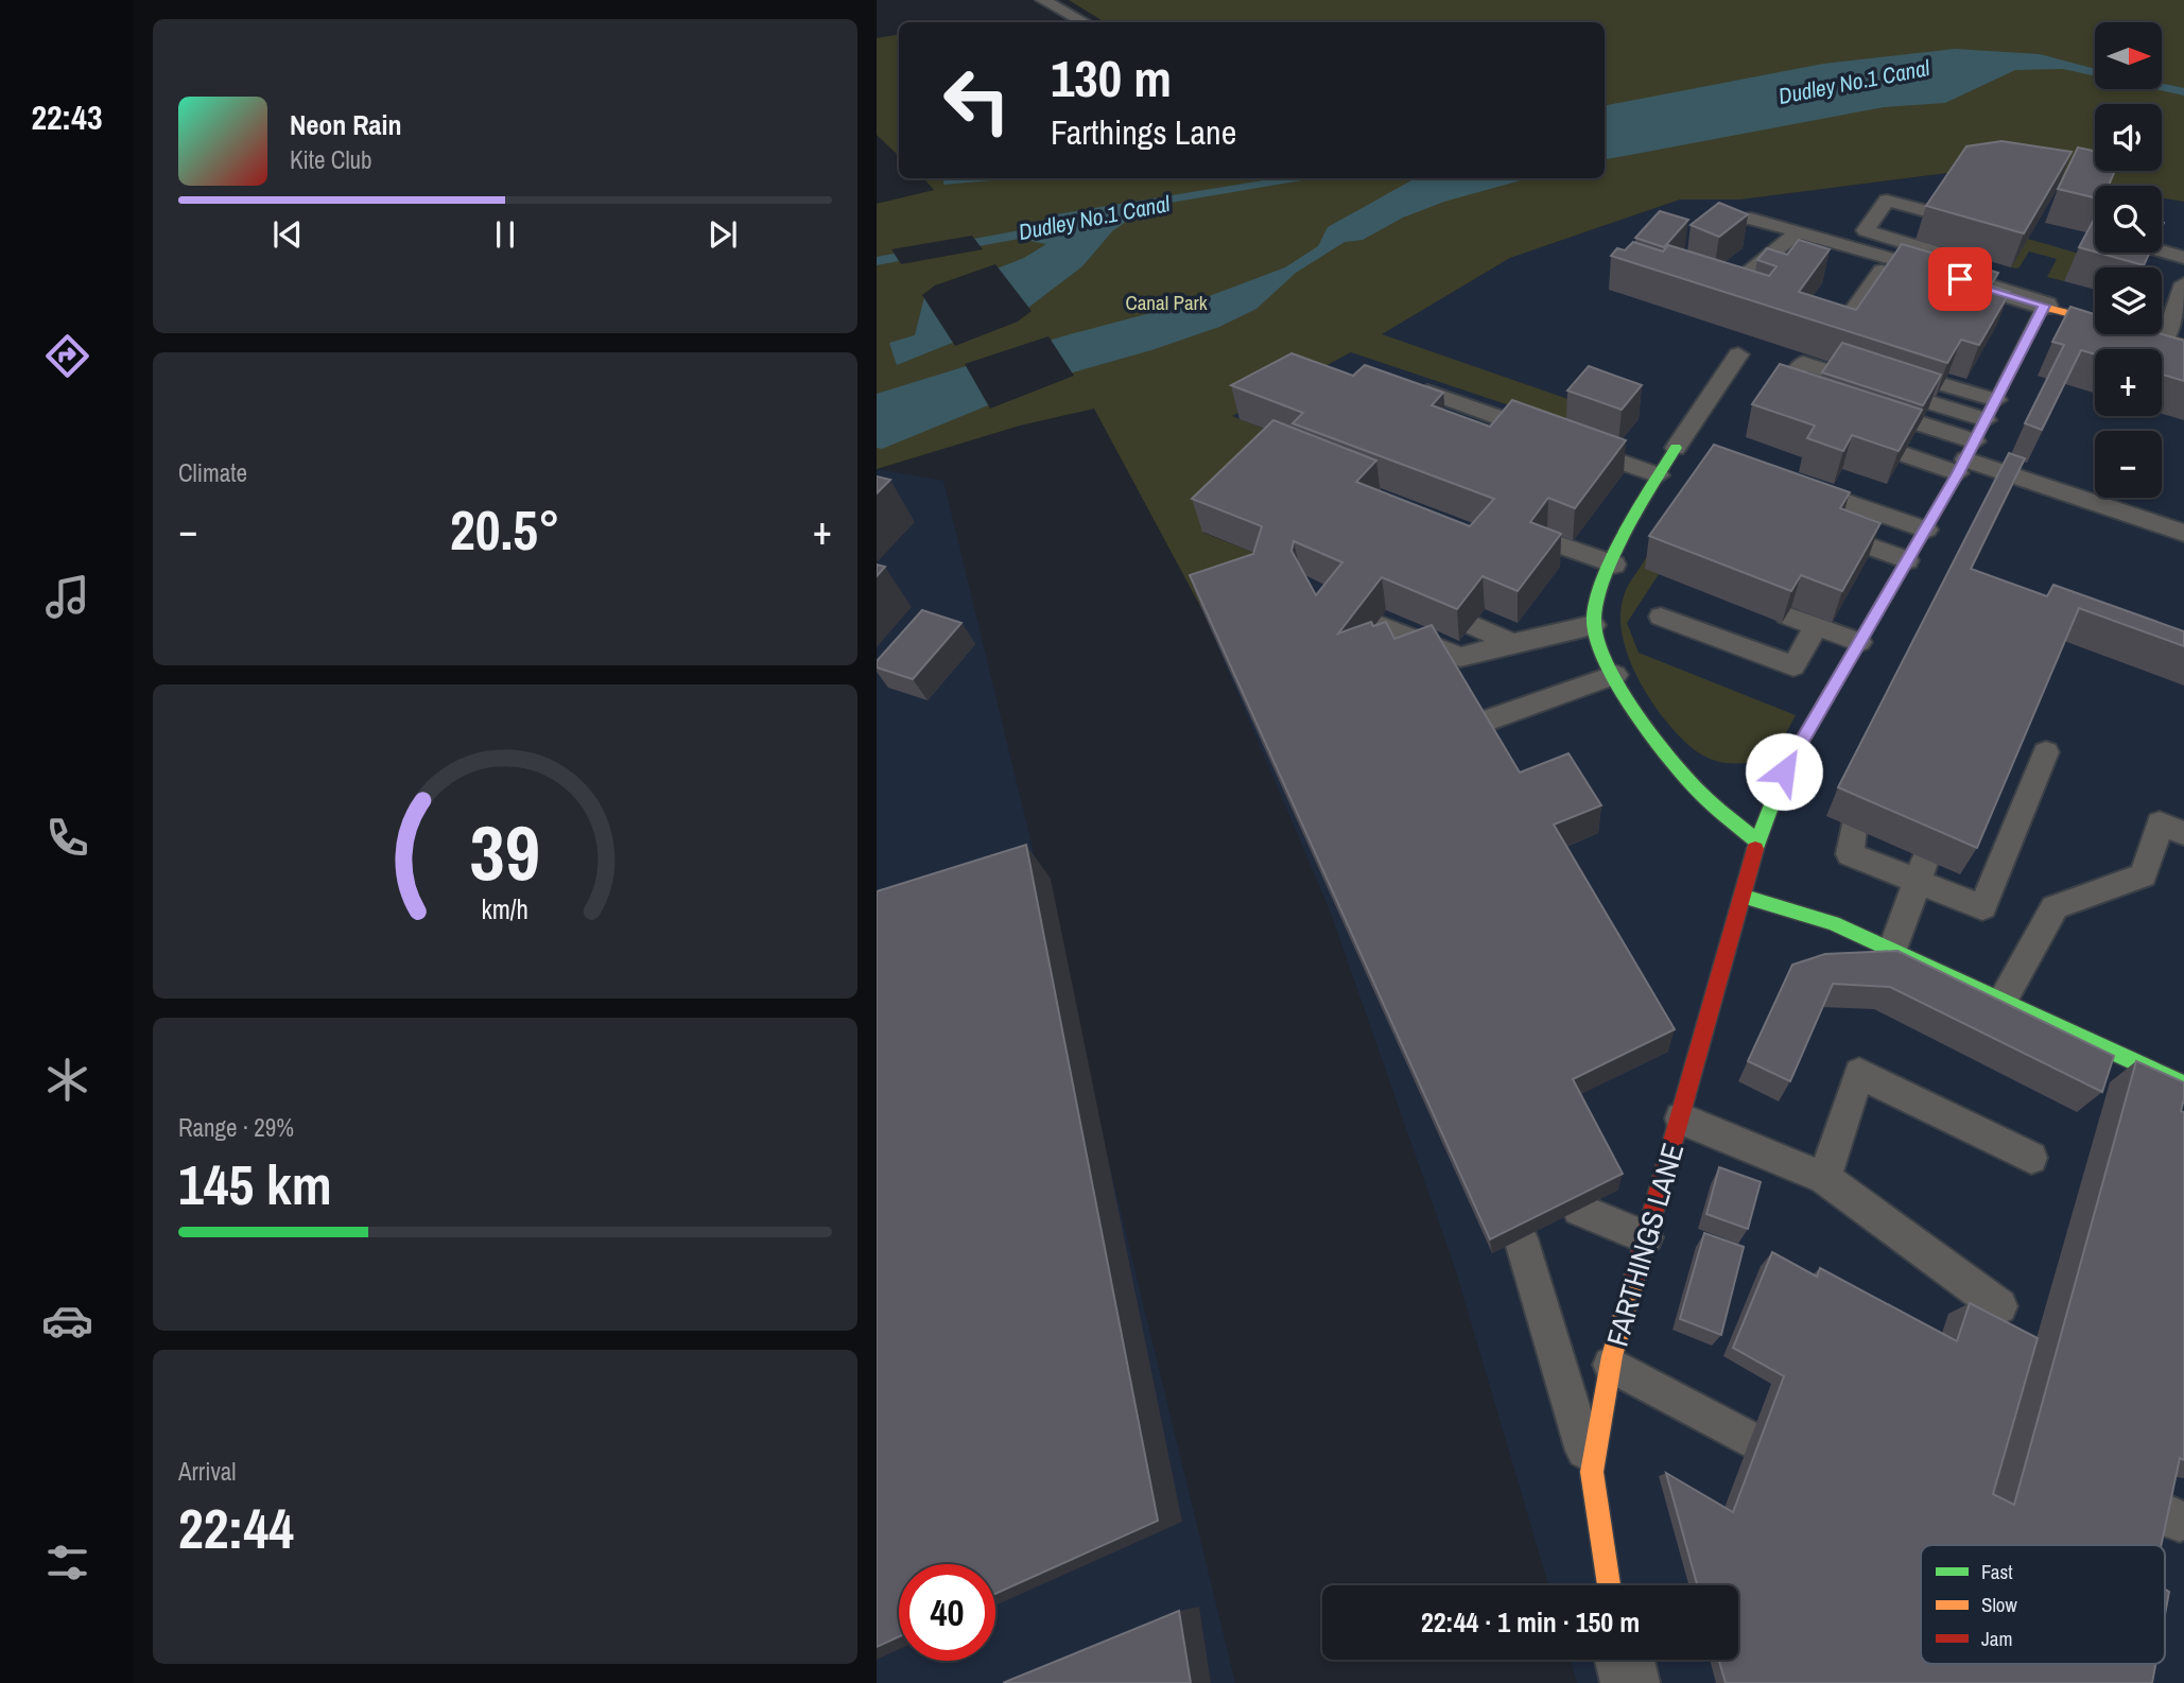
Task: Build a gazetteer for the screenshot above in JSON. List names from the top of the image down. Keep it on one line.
{"streets":{"street":["FARTHINGS LANE"]},"water":["Dudley No.1 Canal"],"parks":["Canal Park"],"legend":["Fast","Slow","Jam"],"north":"right","page":{"tabs":"22:43","map_buttons":["+","−"],"turn":["130 m","Farthings Lane"],"song":["Neon Rain","Kite Club"],"tile":["Climate",["Range · 29%","145 km"],["Arrival","22:44"]],"heat":["−","20.5°","+"],"limit":"40","trip":"22:44 · 1 min · 150 m","gauge":["39","km/h"]}}
